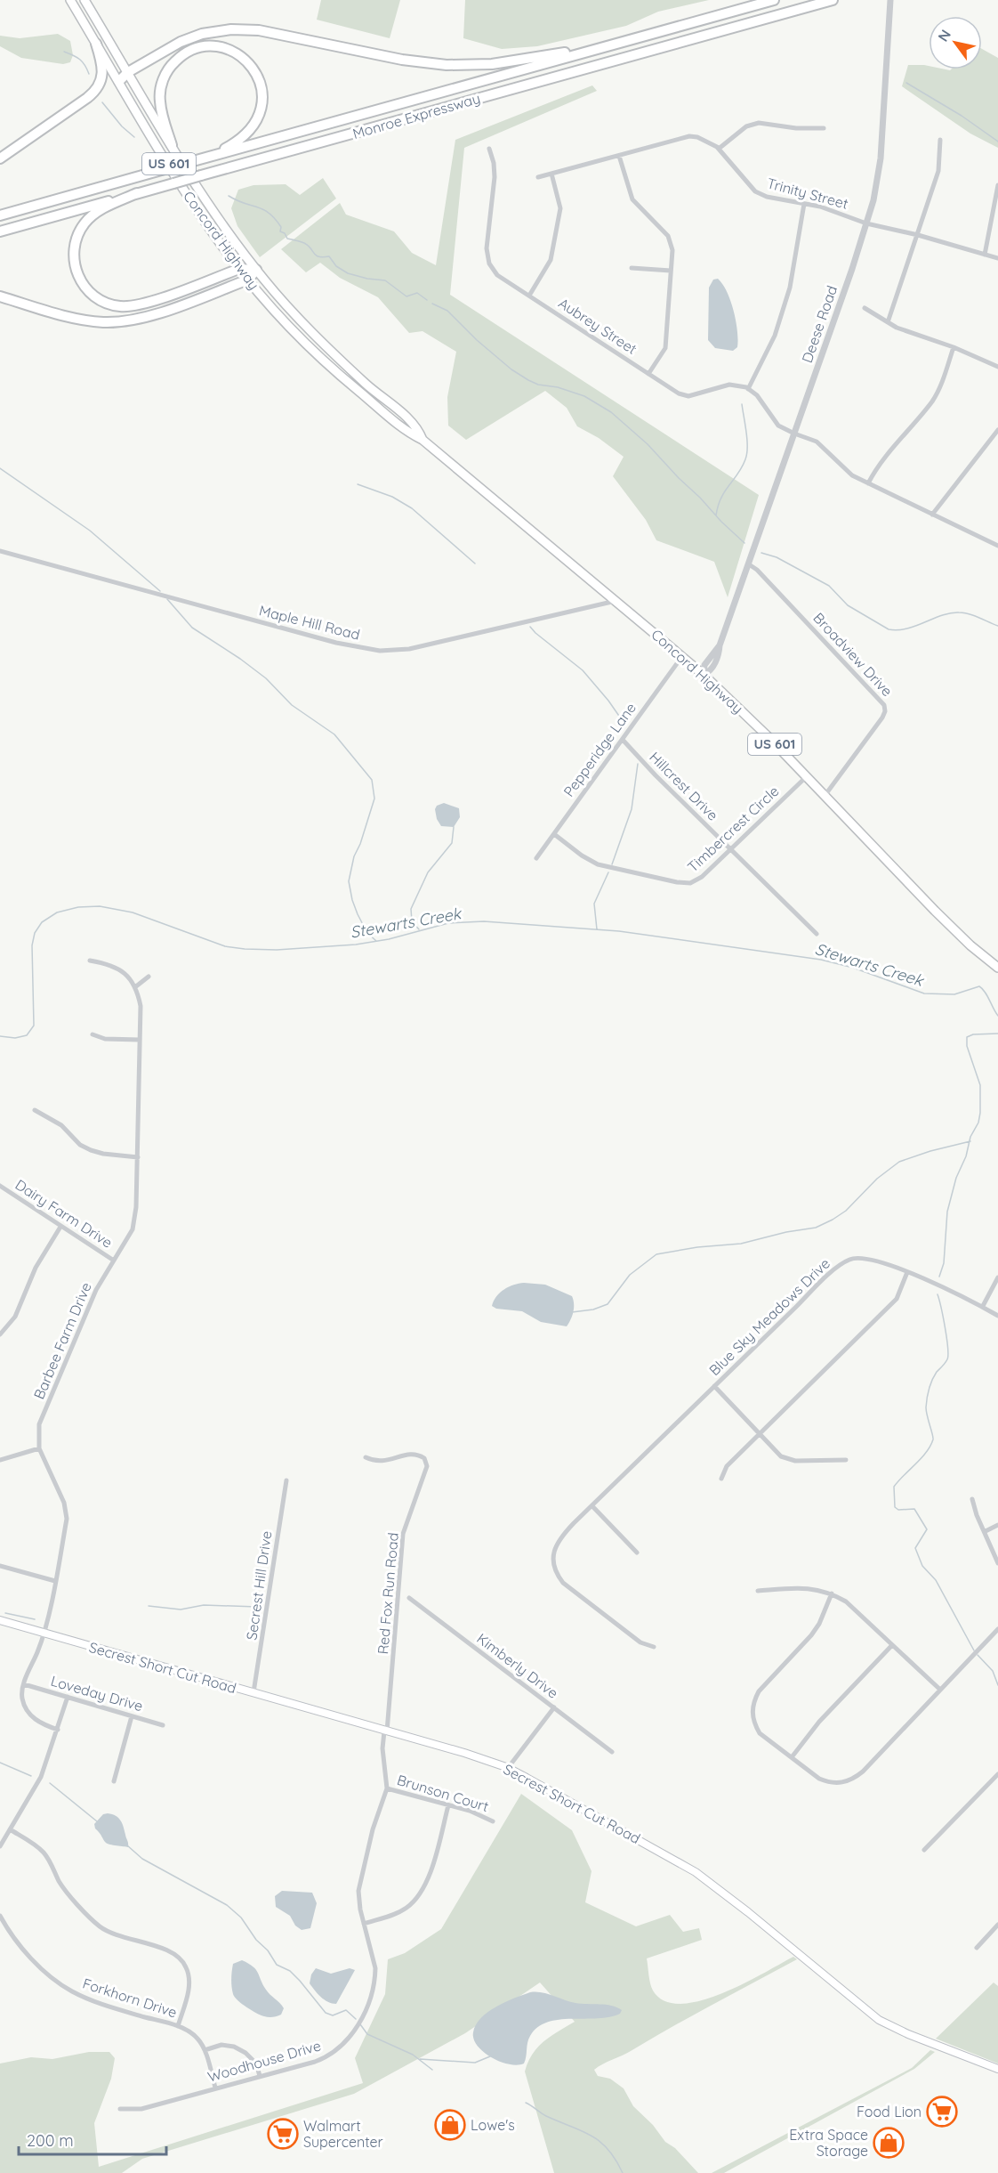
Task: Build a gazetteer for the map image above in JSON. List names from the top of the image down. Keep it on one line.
{"streets":{"highway":["Monroe Expressway","US 601","Concord Highway"],"main road":["Secrest Short Cut Road"],"street":["Trinity Street","Deese Road","Aubrey Street","Maple Hill Road","Broadview Drive","Pepperidge Lane","Hillcrest Drive","Timbercrest Circle","Dairy Farm Drive","Blue Sky Meadows Drive","Barbee Farm Drive","Secrest Hill Drive","Red Fox Run Road","Kimberly Drive","Loveday Drive","Brunson Court","Forkhorn Drive","Woodhouse Drive"]},"crossings":[["Trinity Street","Deese Road"],["Concord Highway","Deese Road"],["Concord Highway","Maple Hill Road"],["Concord Highway","Broadview Drive"],["Concord Highway","Pepperidge Lane"],["Concord Highway","Timbercrest Circle"],["Deese Road","Broadview Drive"],["Pepperidge Lane","Hillcrest Drive"],["Pepperidge Lane","Timbercrest Circle"],["Hillcrest Drive","Timbercrest Circle"],["Dairy Farm Drive","Barbee Farm Drive"],["Barbee Farm Drive","Secrest Short Cut Road"],["Barbee Farm Drive","Loveday Drive"],["Secrest Hill Drive","Secrest Short Cut Road"],["Red Fox Run Road","Secrest Short Cut Road"],["Red Fox Run Road","Woodhouse Drive"],["Secrest Short Cut Road","Woodhouse Drive"],["Brunson Court","Woodhouse Drive"],["Forkhorn Drive","Woodhouse Drive"]],"water":["Stewarts Creek"],"places":{"supermarket":["Food Lion","Walmart Supercenter"],"shop":["Lowe's","Extra Space Storage"]},"scale_bar":"200 m","north":"top left"}
